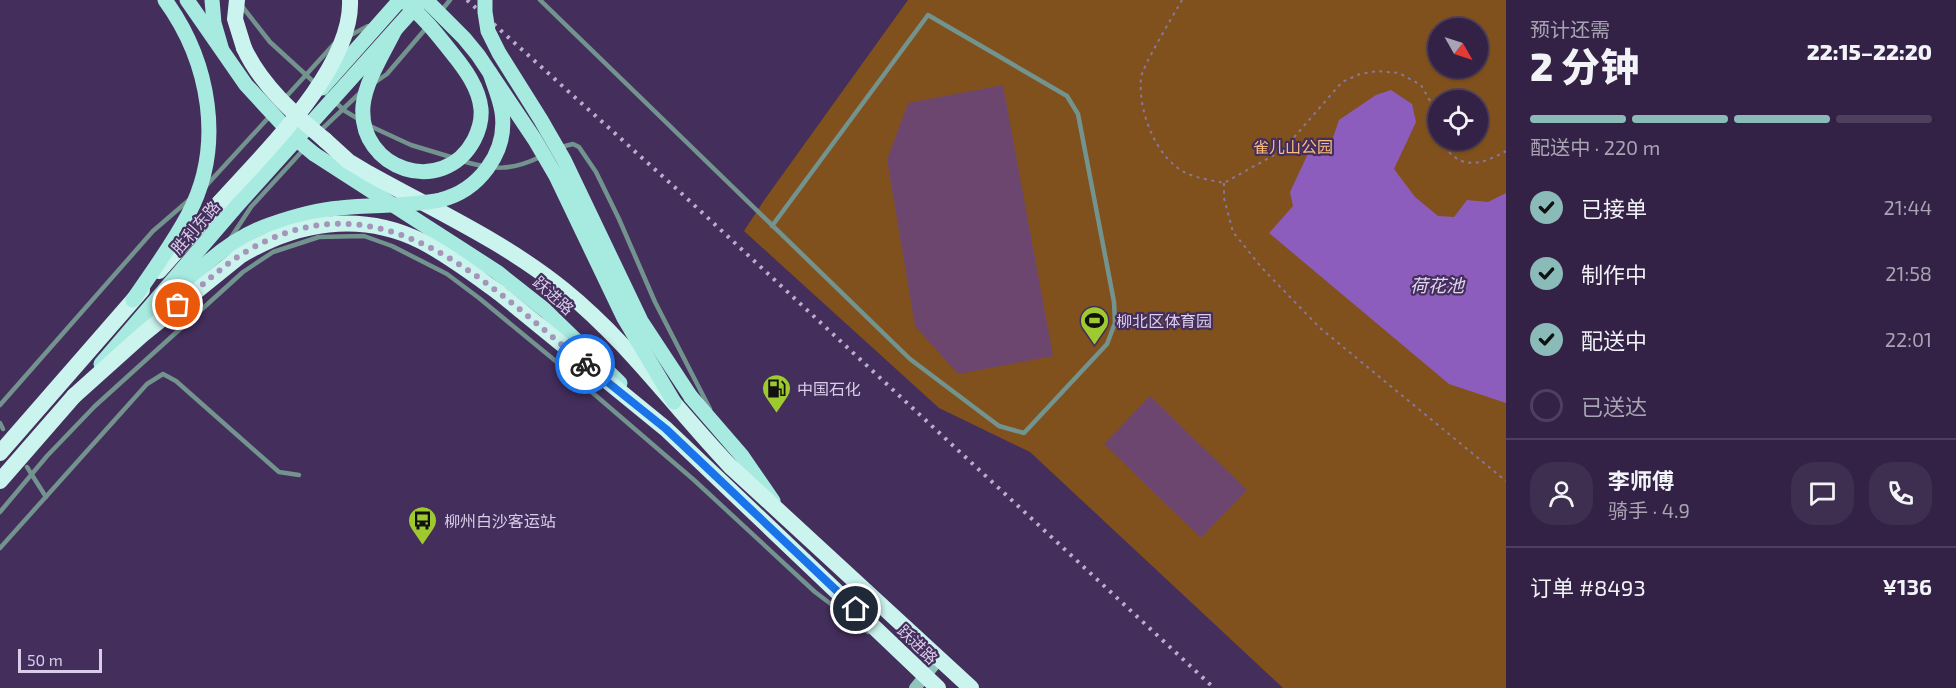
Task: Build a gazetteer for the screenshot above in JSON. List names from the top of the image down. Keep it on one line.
{"streets":{"highway":["胜利东路","跃进路"]},"water":["荷花池"],"parks":["雀儿山公园"],"places":{"sports":["柳北区体育园"],"fuel station":["中国石化"],"bus stop":["柳州白沙客运站"]},"scale_bar":"50 m","north":"bottom right","page":{"heading":["2 分钟","预计还需","22:15–22:20"],"panel":["李师傅","骑手 · 4.9","订单 #8493","¥136"],"bar":"配送中 · 220 m","list":[["已接单","21:44"],["制作中","21:58"],["配送中","22:01"],"已送达"],"scale":"50 m"}}
